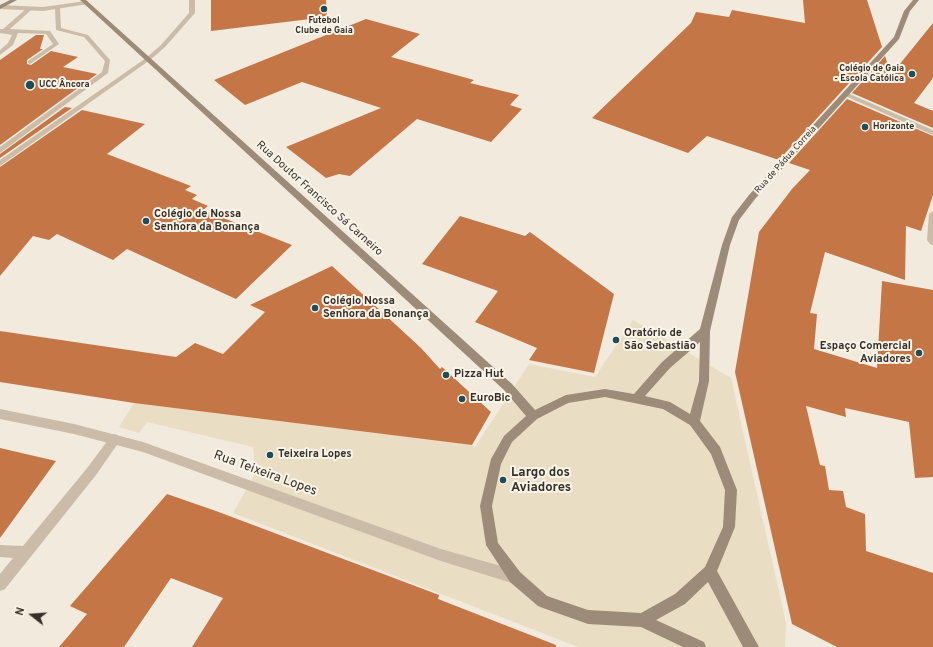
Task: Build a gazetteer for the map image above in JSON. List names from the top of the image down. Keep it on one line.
{"streets":{"main road":["Rua de Pádua Correia","Rua Doutor Francisco Sá Carneiro"],"street":["Rua Teixeira Lopes"]},"places":["Futebol Clube de Gaia","Colégio de Gaia - Escola Católica","UCC Âncora","Horizonte","Colégio de Nossa Senhora da Bonança","Colégio Nossa Senhora da Bonança","Oratório de São Sebastião","Espaço Comercial Aviadores","Pizza Hut","EuroBic","Teixeira Lopes","Largo dos Aviadores"],"north":"left"}
